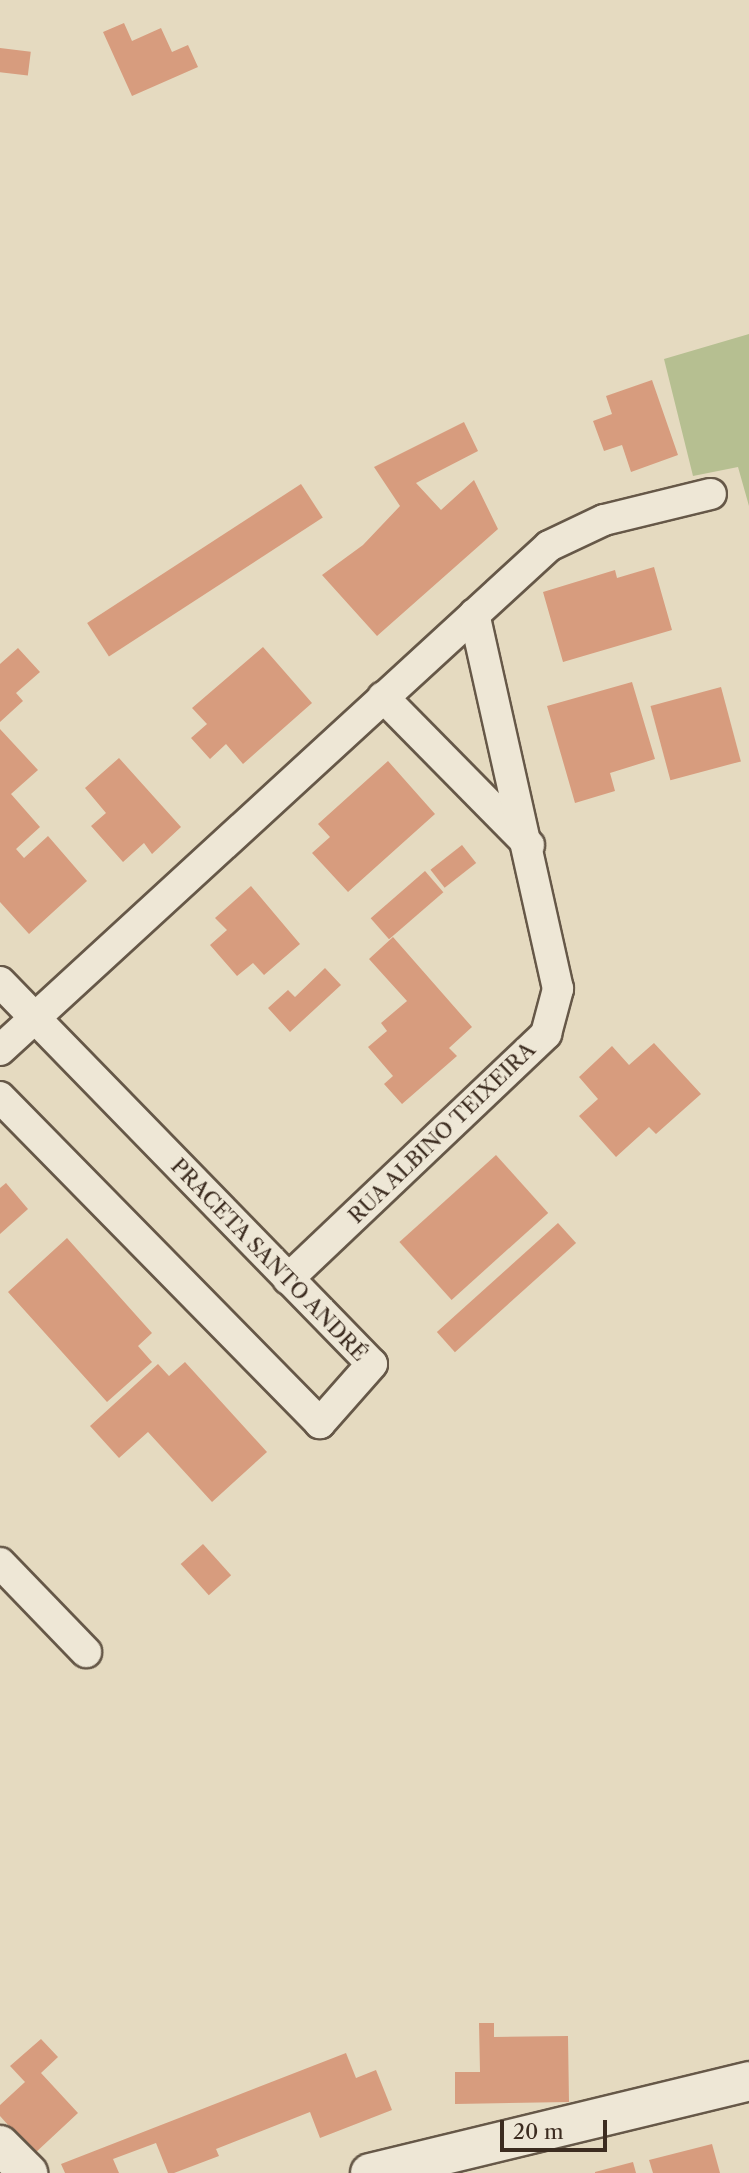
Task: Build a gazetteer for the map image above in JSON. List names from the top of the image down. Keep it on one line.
{"streets":{"street":["RUA ALBINO TEIXEIRA","PRACETA SANTO ANDRÉ"]},"crossings":[["RUA ALBINO TEIXEIRA","PRACETA SANTO ANDRÉ"]],"scale_bar":"20 m"}
